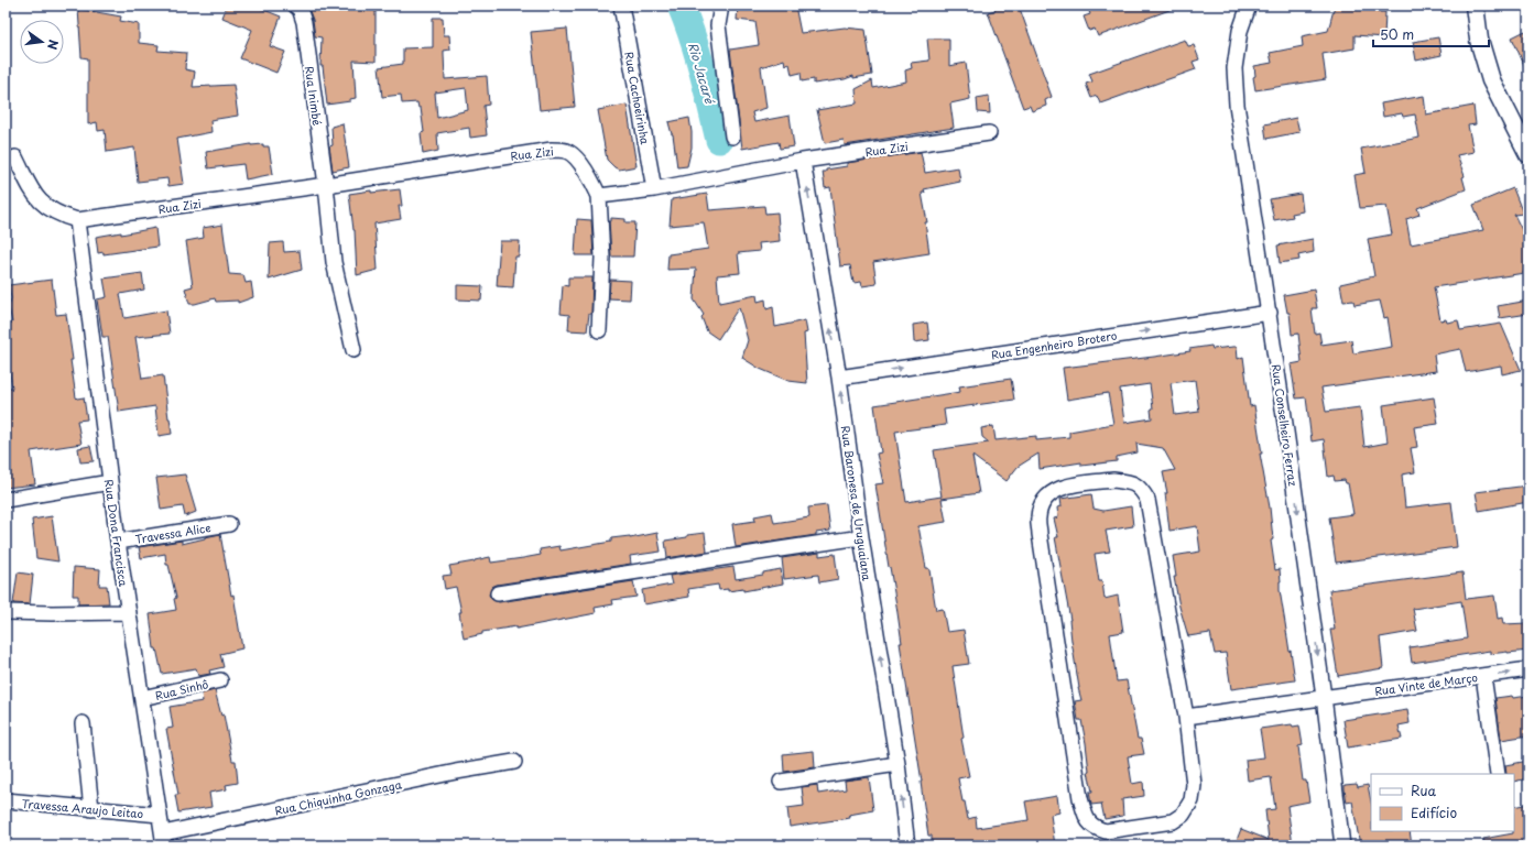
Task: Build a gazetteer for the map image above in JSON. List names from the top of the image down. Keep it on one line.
{"streets":{"street":["Rua Inimbé","Rua Cachoeirinha","Rua Zizi","Rua Engenheiro Brotero","Rua Conselheiro Ferraz","Rua Baronesa de Uruguaiana","Rua Dona Francisca","Travessa Alice","Rua Vinte de Março","Rua Sinhô","Rua Chiquinha Gonzaga","Travessa Araujo Leitao"]},"crossings":[["Rua Inimbé","Rua Zizi"],["Rua Cachoeirinha","Rua Zizi"],["Rua Zizi","Rua Baronesa de Uruguaiana"],["Rua Zizi","Rua Dona Francisca"],["Rua Engenheiro Brotero","Rua Conselheiro Ferraz"],["Rua Engenheiro Brotero","Rua Baronesa de Uruguaiana"],["Rua Conselheiro Ferraz","Rua Vinte de Março"],["Rua Dona Francisca","Travessa Alice"],["Rua Dona Francisca","Rua Sinhô"],["Rua Dona Francisca","Rua Chiquinha Gonzaga"],["Rua Dona Francisca","Travessa Araujo Leitao"]],"one_way":["Rua Engenheiro Brotero","Rua Conselheiro Ferraz","Rua Baronesa de Uruguaiana"],"water":["Rio Jacaré"],"legend":["Rua","Edifício"],"scale_bar":"50 m","north":"right"}
